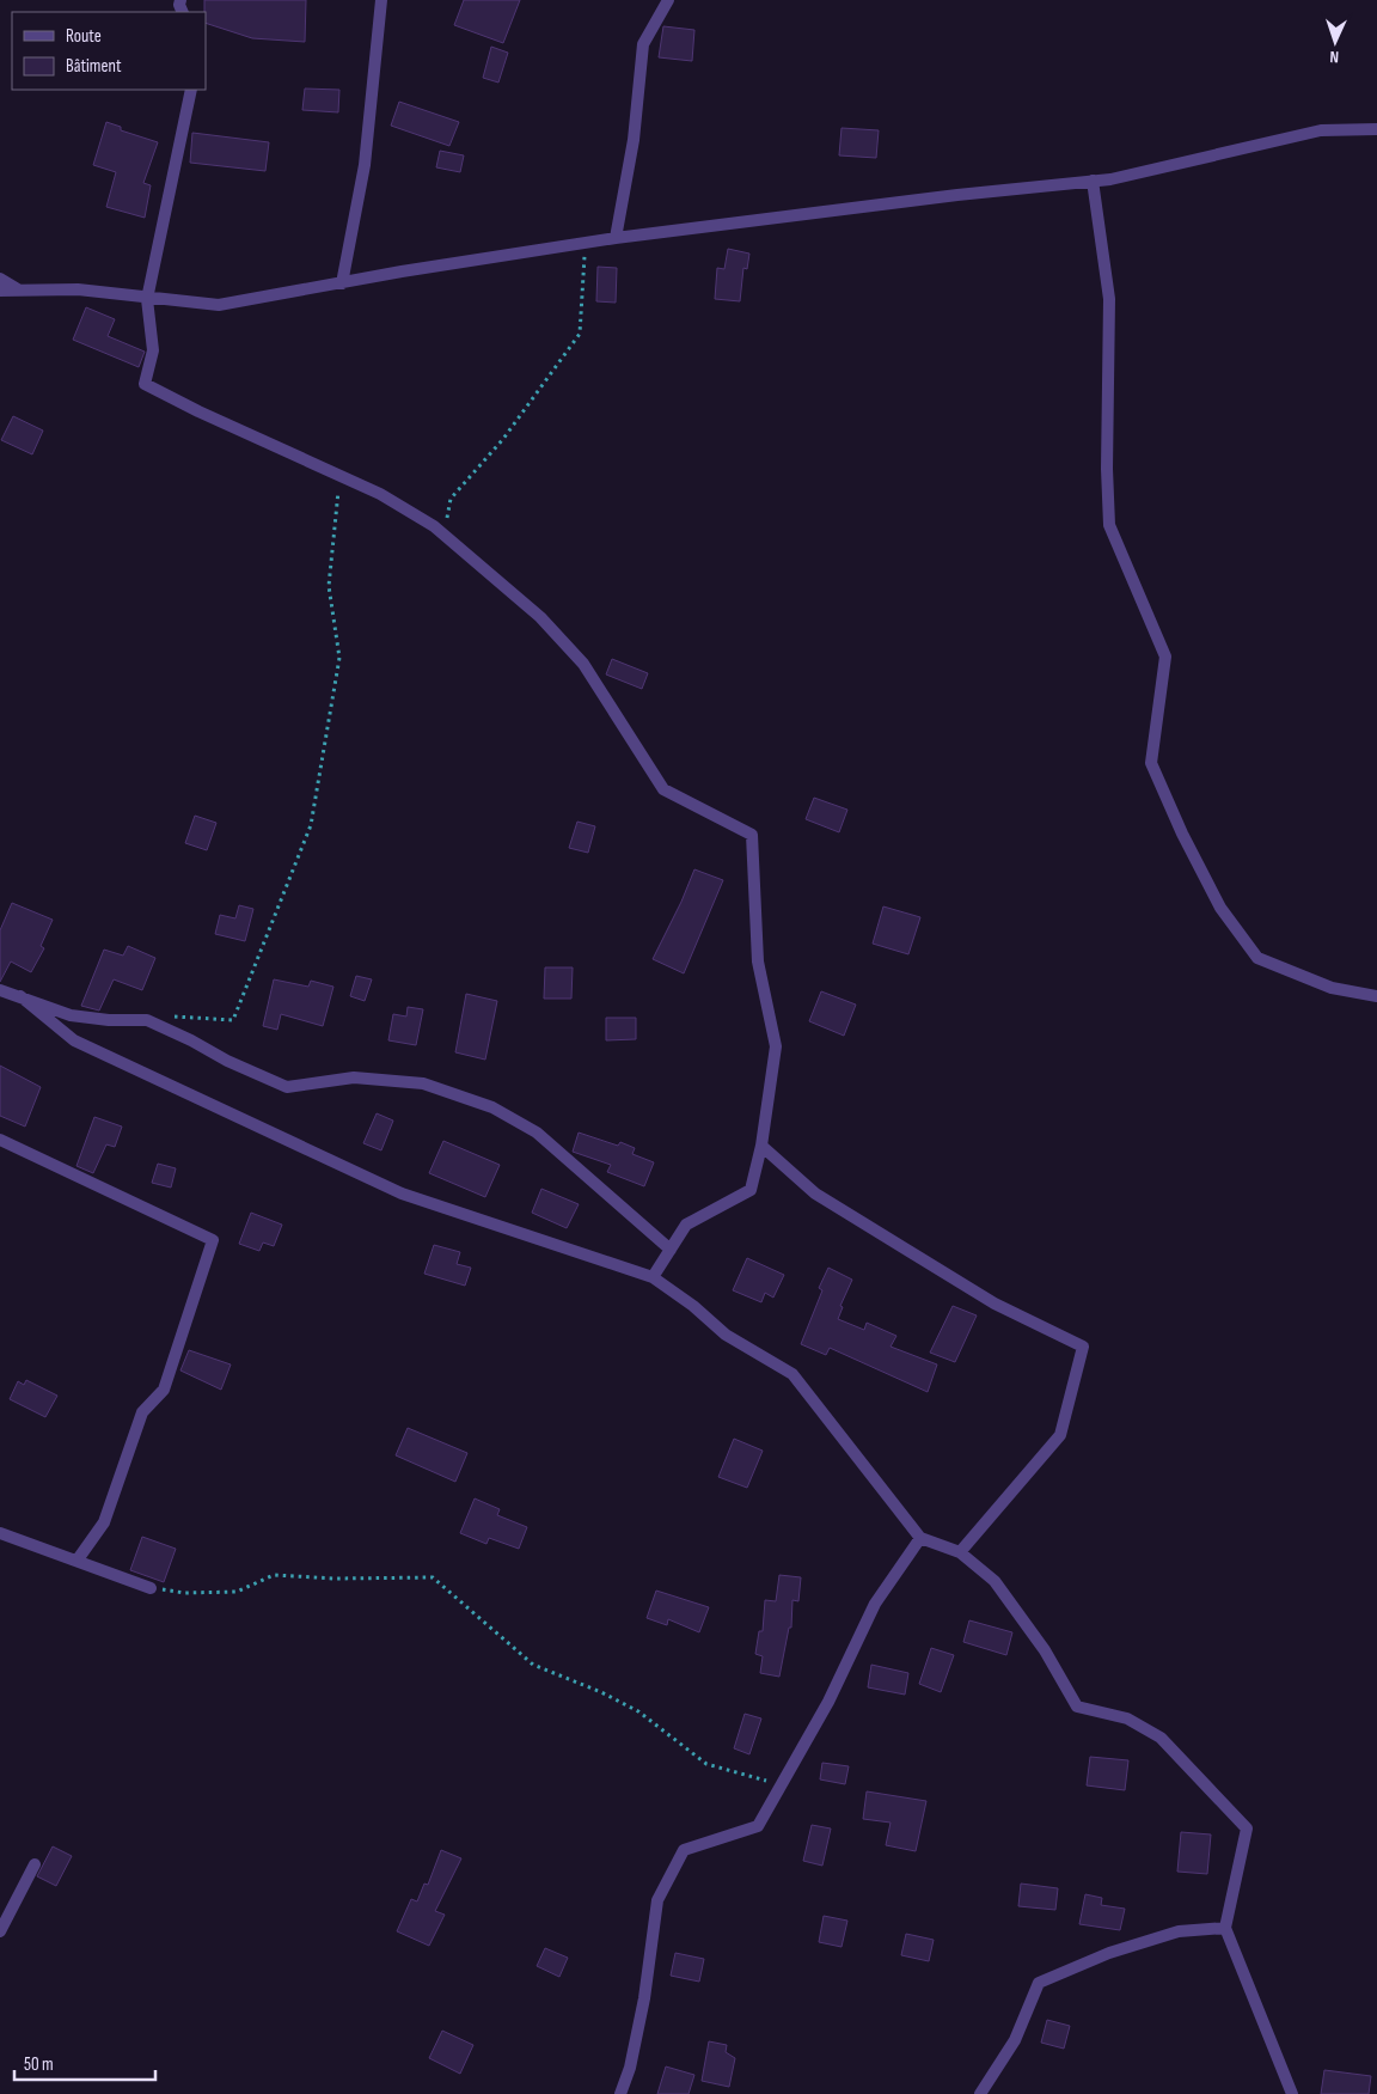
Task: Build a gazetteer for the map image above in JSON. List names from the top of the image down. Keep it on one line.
{"legend":["Route","Bâtiment"],"scale_bar":"50 m","north":"bottom"}
